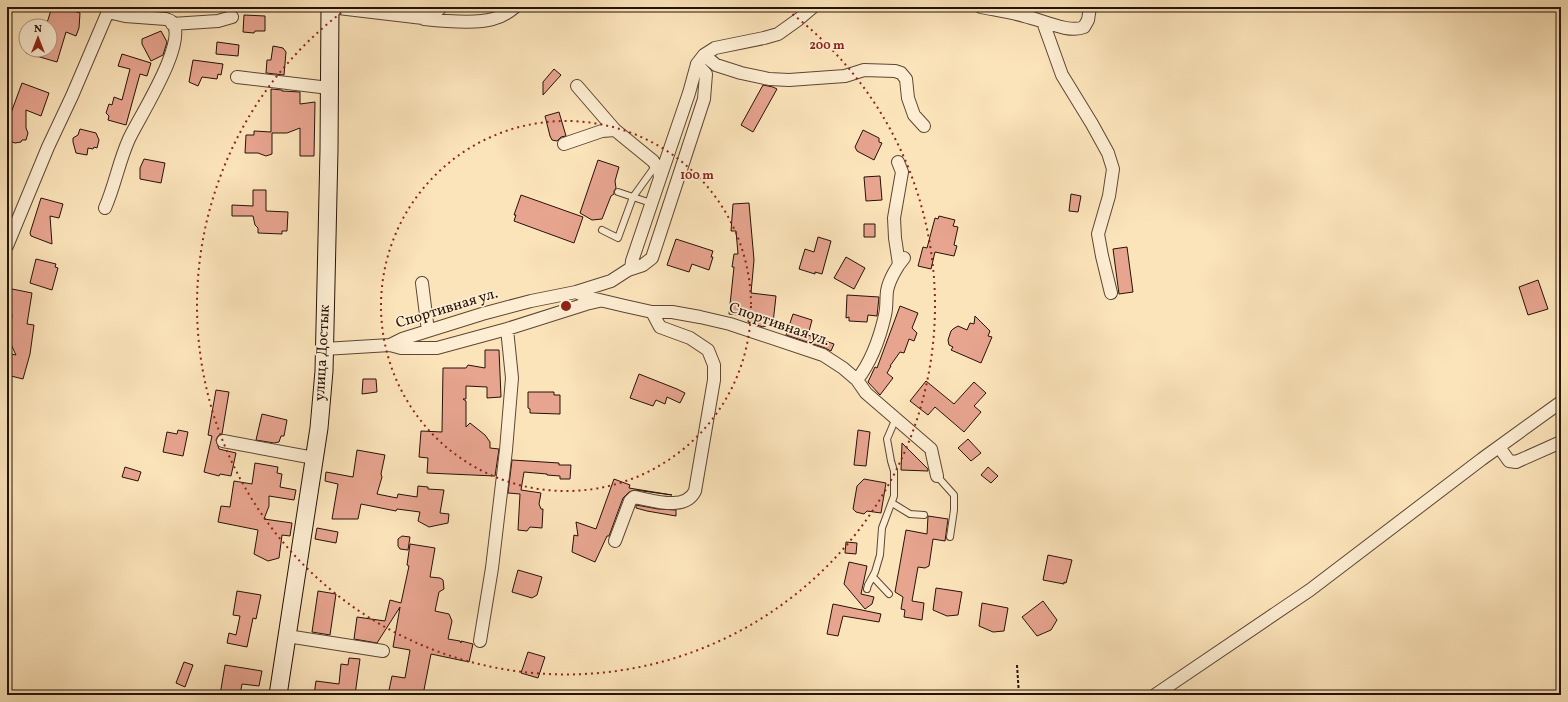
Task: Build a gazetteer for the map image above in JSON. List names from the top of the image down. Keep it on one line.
{"streets":{"main road":["улица Достык"],"street":["Спортивная ул."]},"crossings":[["Спортивная ул.","улица Достык"]],"north":"top","rings":["200 m","100 m"]}
